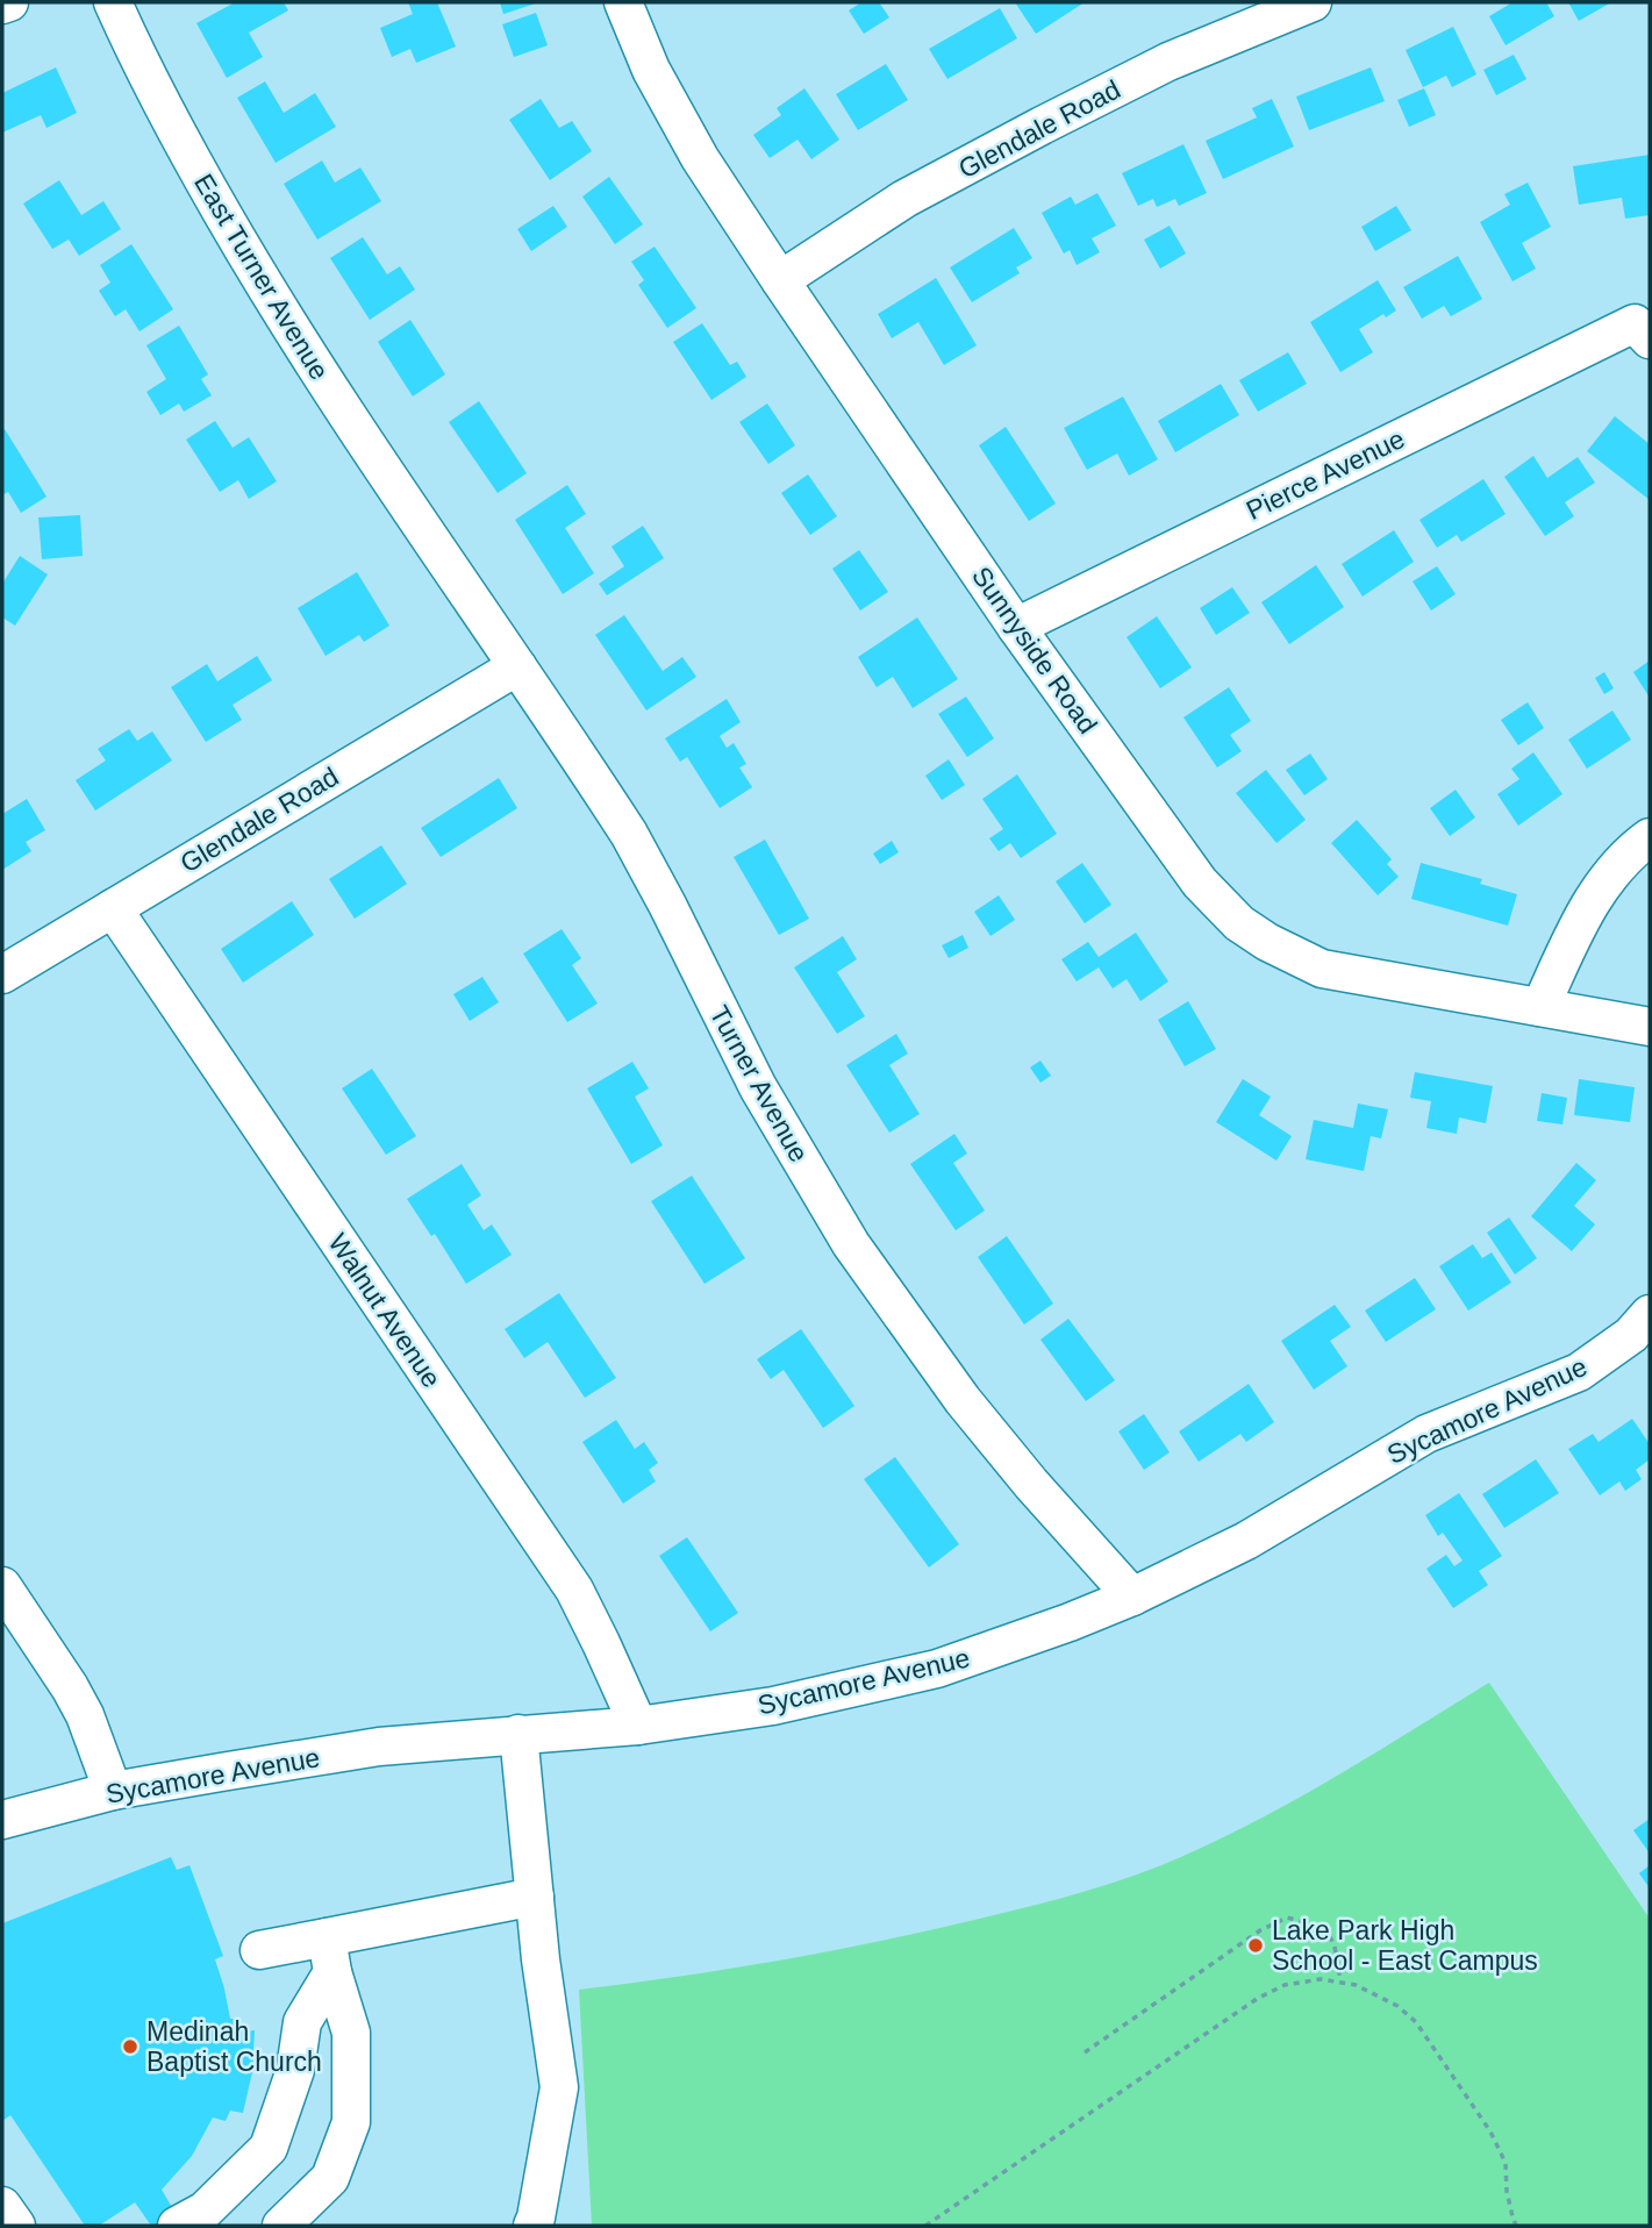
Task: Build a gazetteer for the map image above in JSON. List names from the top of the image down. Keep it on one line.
{"streets":{"street":["Glendale Road","East Turner Avenue","Pierce Avenue","Sunnyside Road","Turner Avenue","Walnut Avenue","Sycamore Avenue"]},"crossings":[["Glendale Road","Sunnyside Road"],["Glendale Road","Turner Avenue"],["Glendale Road","Walnut Avenue"],["East Turner Avenue","Turner Avenue"],["Pierce Avenue","Sunnyside Road"],["Turner Avenue","Sycamore Avenue"],["Walnut Avenue","Sycamore Avenue"]],"places":["Lake Park High School - East Campus","Medinah Baptist Church"]}
